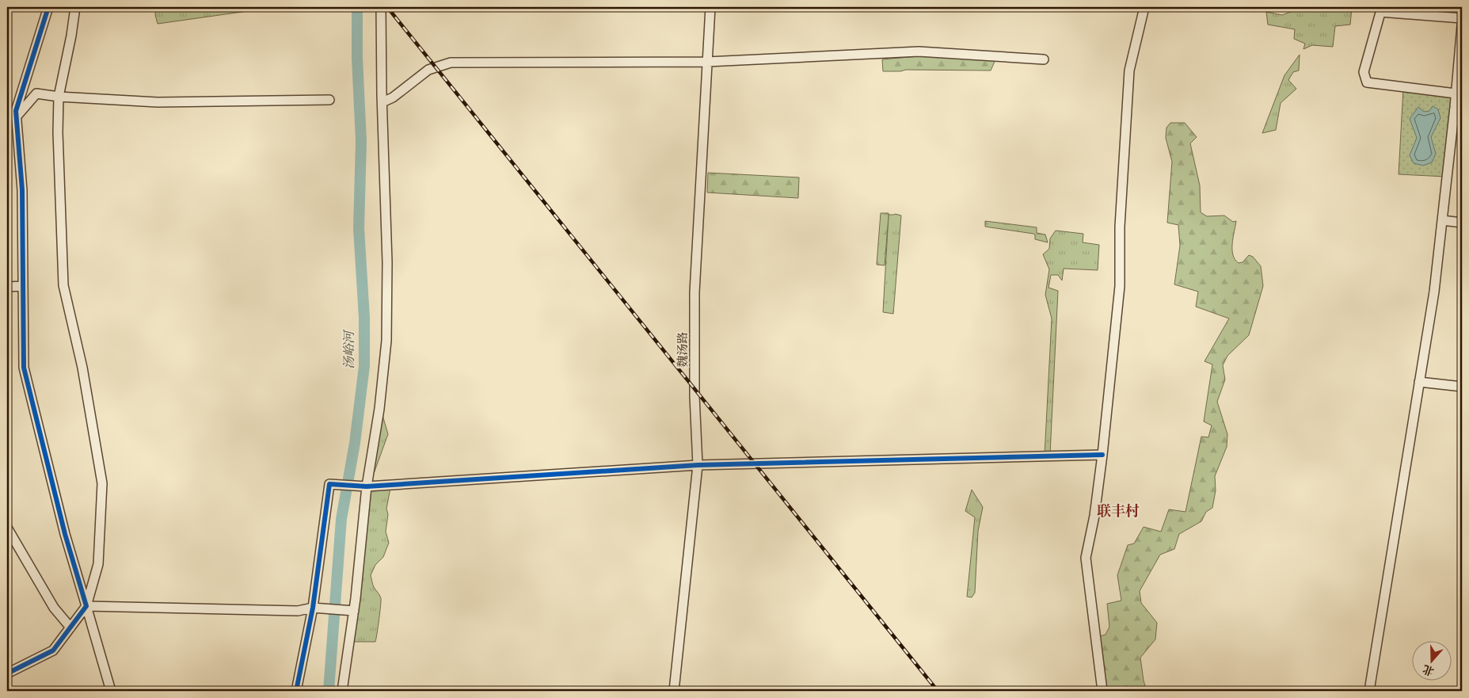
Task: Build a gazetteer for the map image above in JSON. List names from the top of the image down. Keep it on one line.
{"streets":{"street":["魏汤路"]},"districts":["联丰村"],"water":["汤峪河"],"north":"bottom"}
